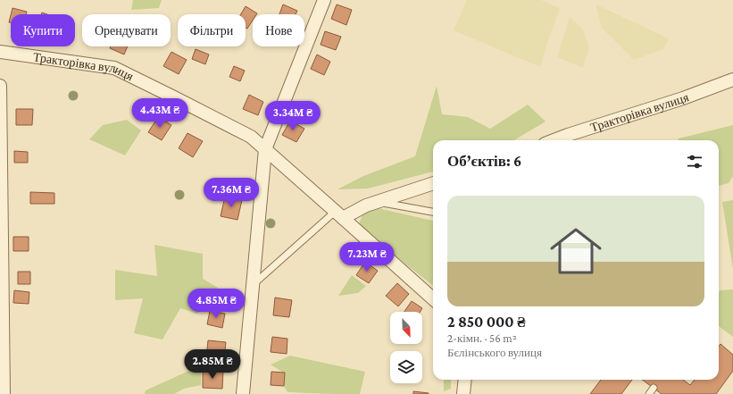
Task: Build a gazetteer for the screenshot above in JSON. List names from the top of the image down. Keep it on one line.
{"streets":{"street":["Тракторівка вулиця"]},"north":"bottom right","page":{"chip":["Купити","Орендувати","Фільтри","Нове"],"price":["4.43M ₴","3.34M ₴","7.36M ₴","7.23M ₴","4.85M ₴","2.85M ₴"],"heading":"Об’єктів: 6","list":[{"name":"2 850 000 ₴","note":"2-кімн. · 56 m² · Бєлінського вулиця"}]}}
